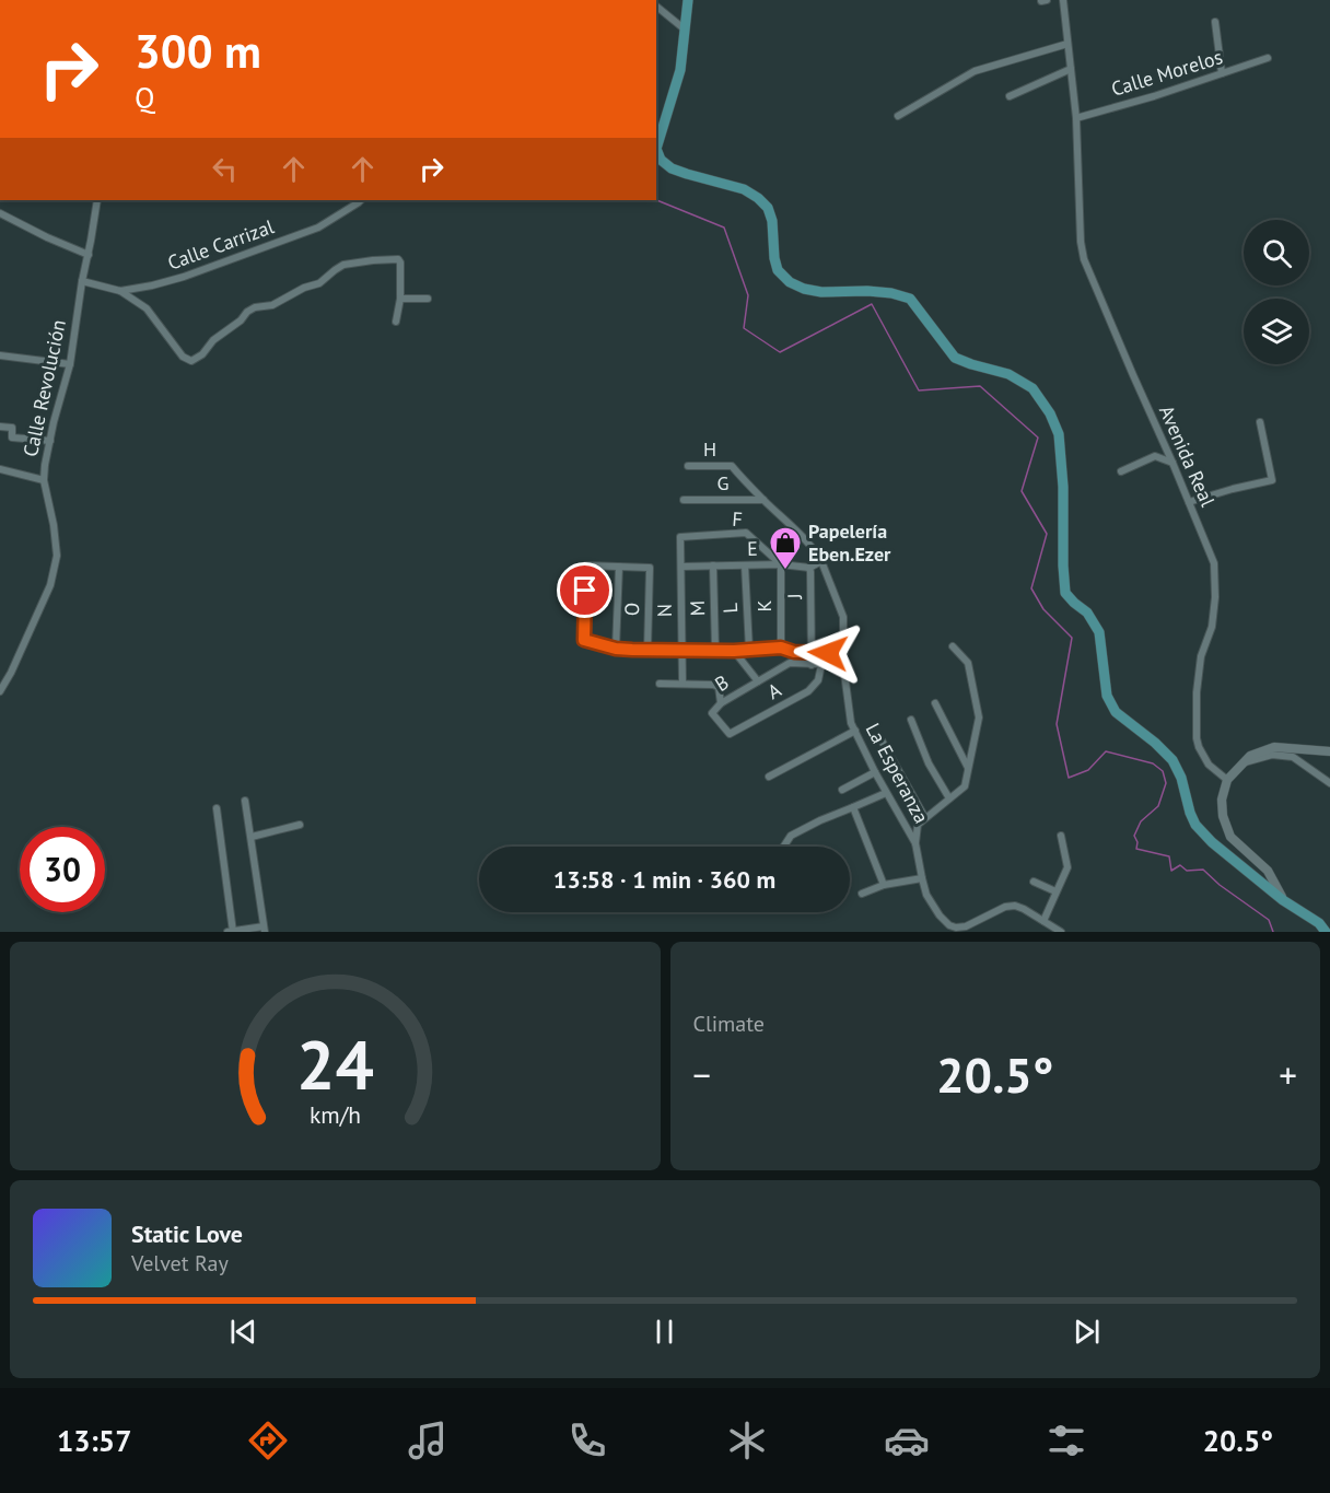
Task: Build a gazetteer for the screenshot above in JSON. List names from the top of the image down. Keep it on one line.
{"streets":{"street":["Calle Morelos","Calle Carrizal","Calle Revolución","H","Avenida Real","G","F","E","J","K","M","L","O","N","B","A","La Esperanza"]},"crossings":[["Calle Morelos","Avenida Real"],["Calle Carrizal","Calle Revolución"],["H","La Esperanza"],["G","La Esperanza"],["F","E"],["F","K"],["F","N"],["E","J"],["E","K"],["E","M"],["E","L"],["E","N"],["J","B"],["B","A"],["B","La Esperanza"]],"places":{"shop":["Papelería Eben.Ezer"]},"page":{"turn":["300 m","Q"],"limit":"30","trip":"13:58 · 1 min · 360 m","tile":"Climate","heat":["−","20.5°","+"],"song":["Static Love","Velvet Ray"],"tabs":["13:57","20.5°"],"gauge":["24","km/h"]}}
